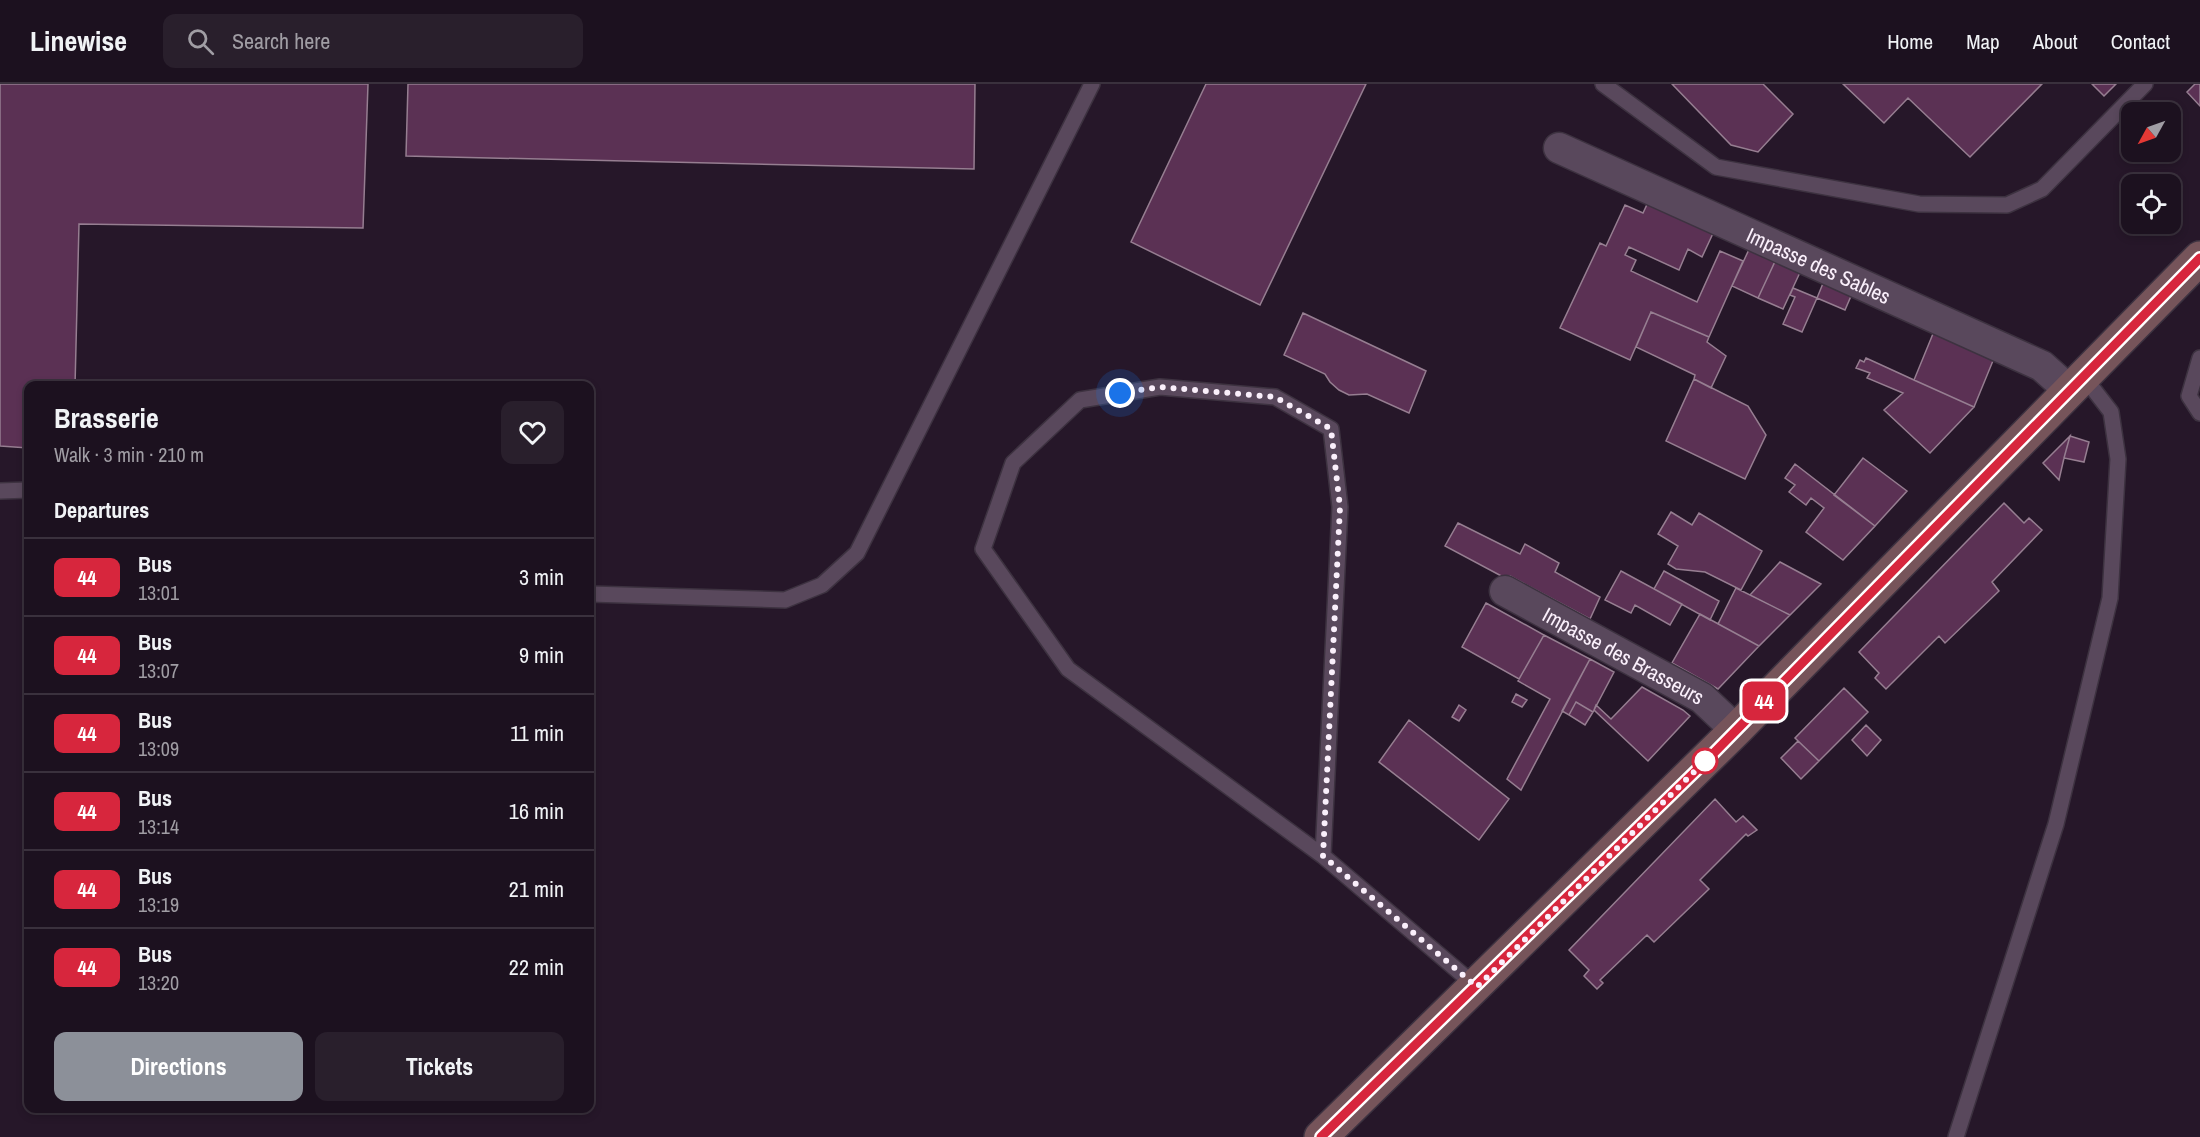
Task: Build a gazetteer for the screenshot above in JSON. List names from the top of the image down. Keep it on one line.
{"streets":{"street":["Impasse des Sables","Impasse des Brasseurs"]},"lines":["bus line 44"],"north":"bottom left","page":{"header":"Linewise","search":"Search here","nav":["Home","Map","About","Contact"],"on_map":"44","heading":[["Brasserie","Walk · 3 min · 210 m"],"Departures"],"list":[{"mark":"44","name":"Bus","note":"13:01","value":"3 min"},{"mark":"44","name":"Bus","note":"13:07","value":"9 min"},{"mark":"44","name":"Bus","note":"13:09","value":"11 min"},{"mark":"44","name":"Bus","note":"13:14","value":"16 min"},{"mark":"44","name":"Bus","note":"13:19","value":"21 min"},{"mark":"44","name":"Bus","note":"13:20","value":"22 min"}],"buttons":["Directions","Tickets"]}}
